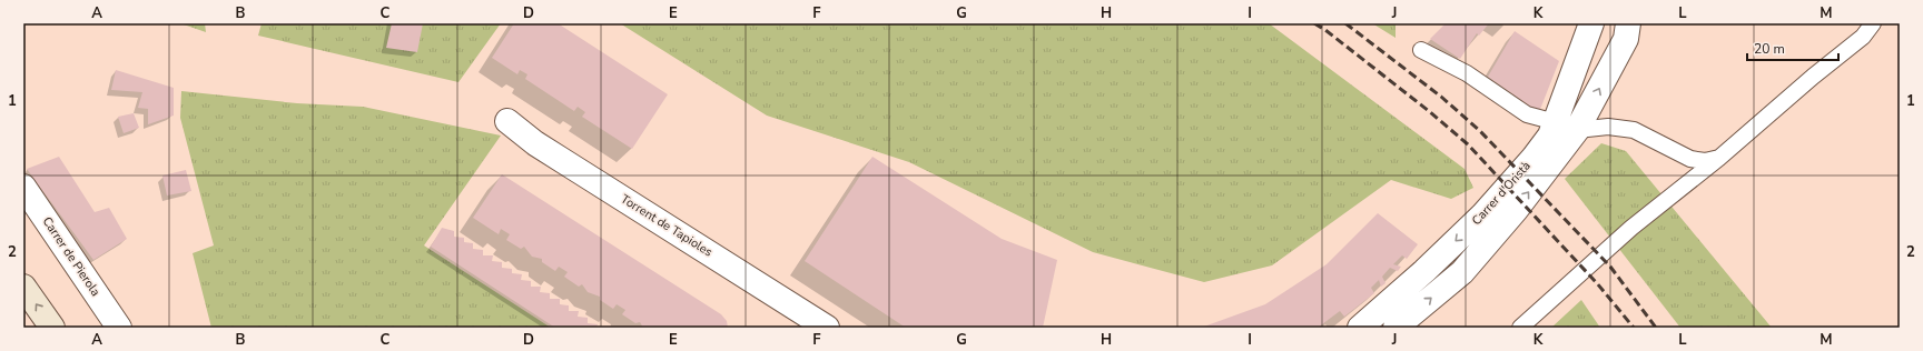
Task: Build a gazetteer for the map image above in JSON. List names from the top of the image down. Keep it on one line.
{"streets":{"street":["Carrer d'Oristà","Torrent de Tapioles","Carrer de Pierola"]},"scale_bar":"20 m","grid":{"columns":["A","B","C","D","E","F","G","H","I","J","K","L","M"],"rows":["1","2"]}}
